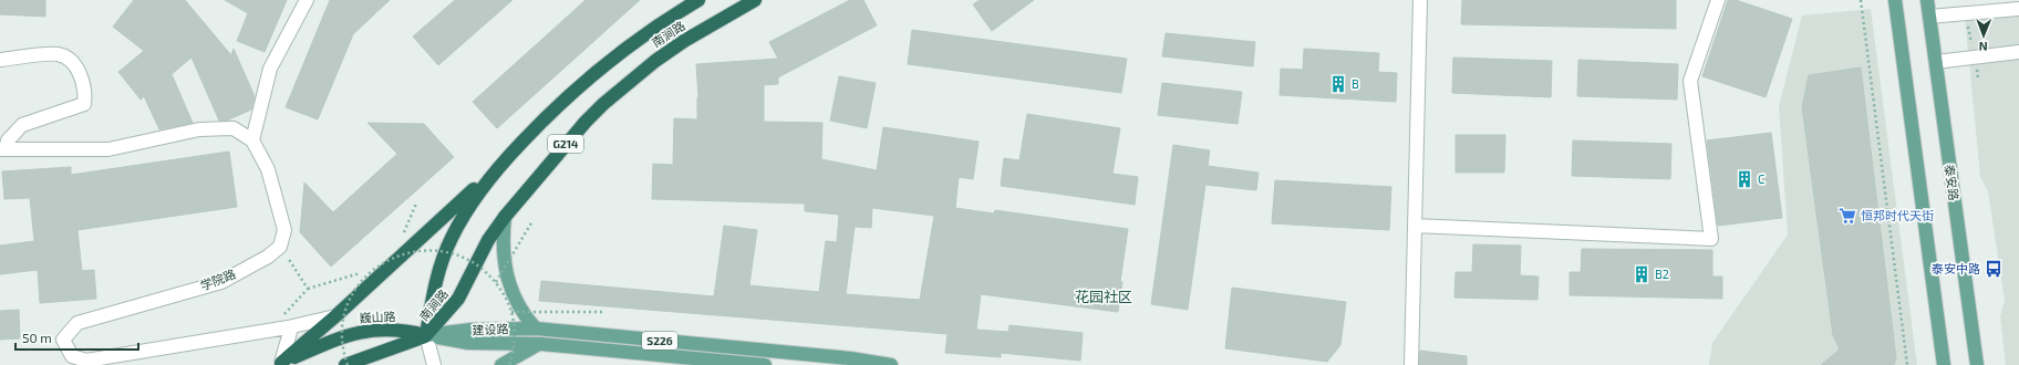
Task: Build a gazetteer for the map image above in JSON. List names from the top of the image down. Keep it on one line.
{"streets":{"highway":["南涧路","G214","巍山路"],"main road":["泰安路","建设路","S226"],"street":["学院路"]},"crossings":[["南涧路","G214"],["南涧路","巍山路"],["南涧路","建设路"],["G214","巍山路"],["G214","建设路"],["巍山路","建设路"]],"districts":["花园社区"],"places":{"building":["B","C","B2"],"supermarket":["恒邦时代天街"],"bus stop":["泰安中路"]},"scale_bar":"50 m","north":"bottom"}
